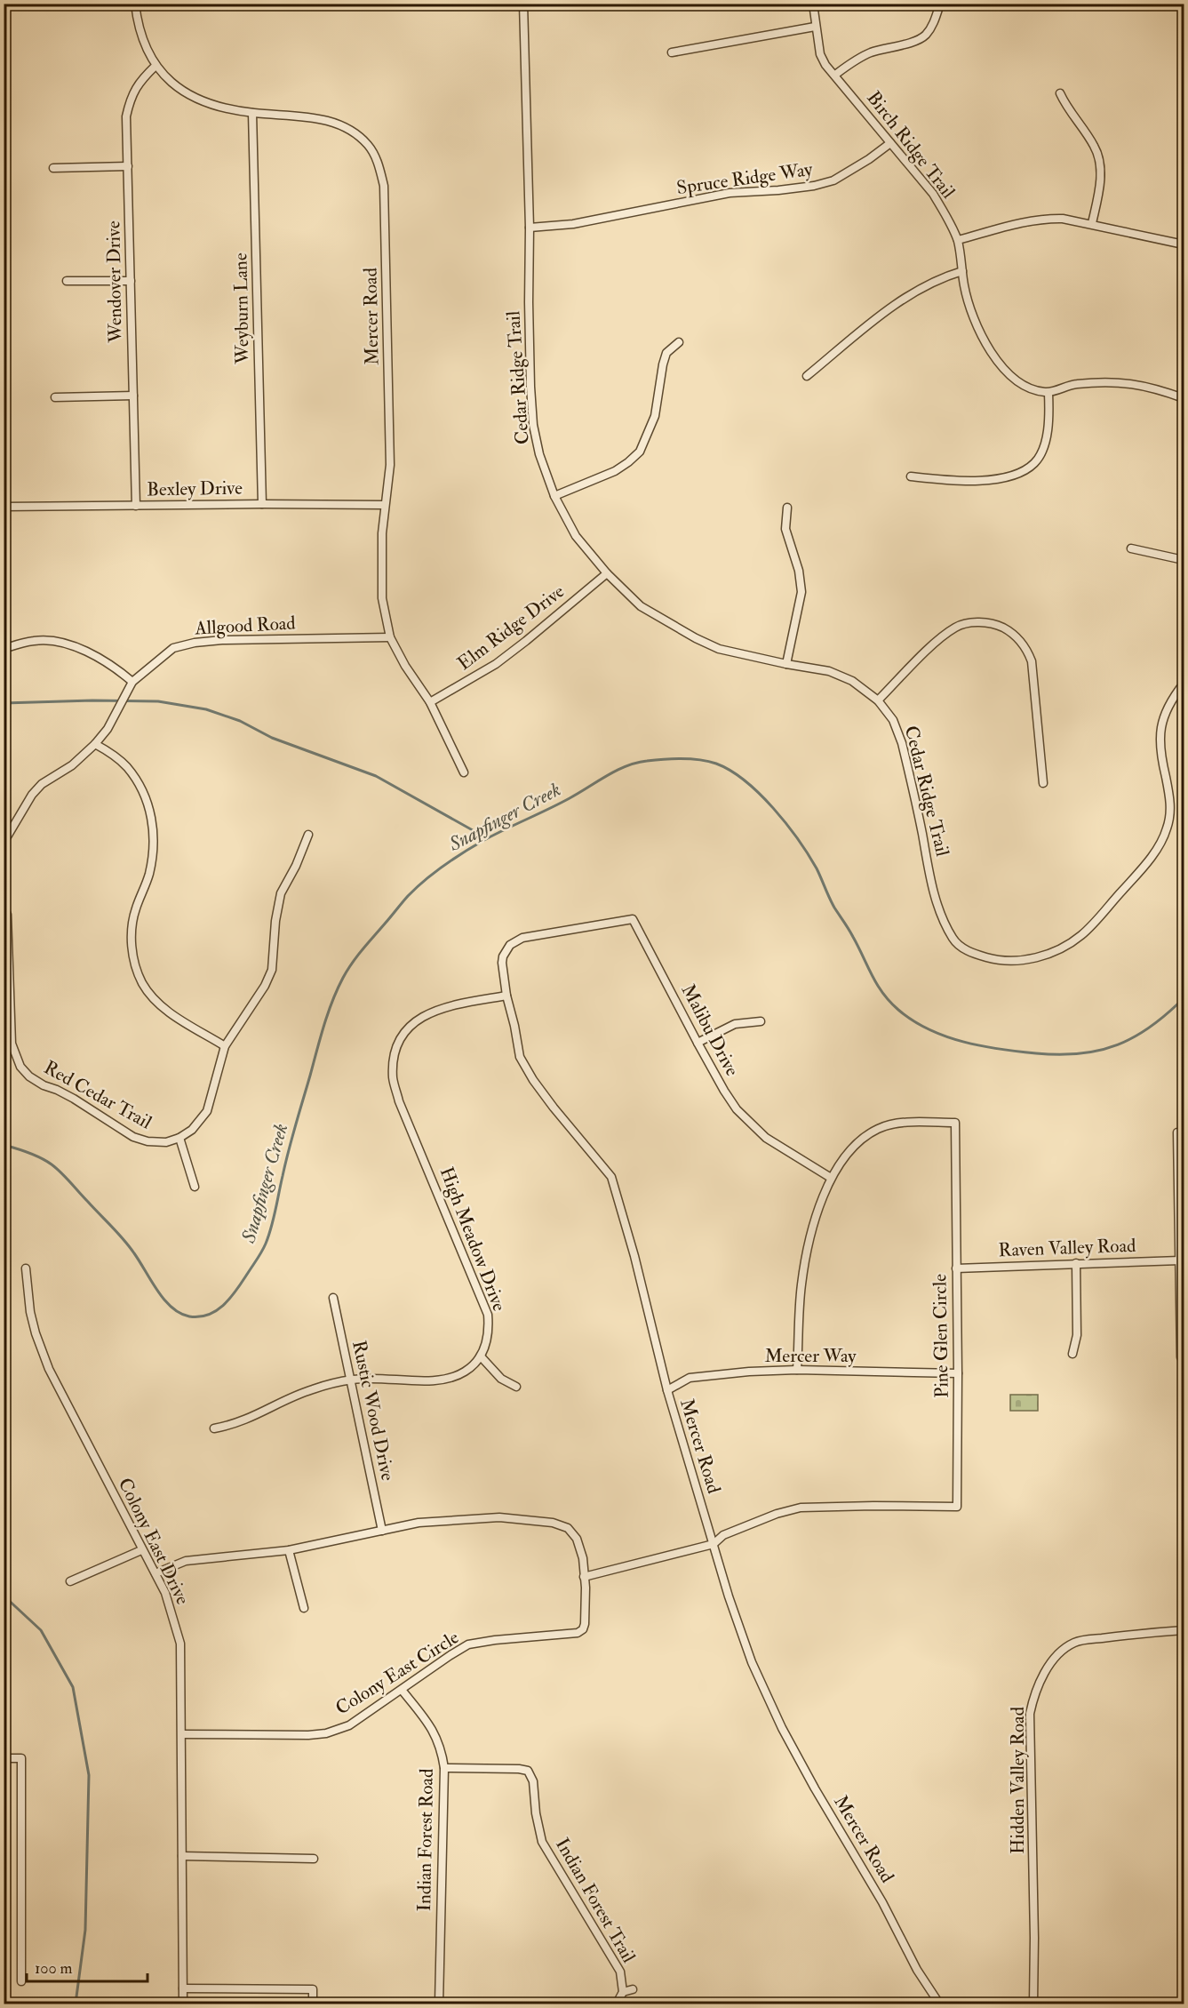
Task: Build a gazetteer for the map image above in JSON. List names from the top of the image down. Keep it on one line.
{"streets":{"street":["Birch Ridge Trail","Spruce Ridge Way","Wendover Drive","Weyburn Lane","Mercer Road","Cedar Ridge Trail","Bexley Drive","Allgood Road","Elm Ridge Drive","Malibu Drive","Red Cedar Trail","High Meadow Drive","Raven Valley Road","Pine Glen Circle","Mercer Way","Rustic Wood Drive","Colony East Drive","Colony East Circle","Hidden Valley Road","Indian Forest Road","Indian Forest Trail"]},"crossings":[["Birch Ridge Trail","Spruce Ridge Way"],["Spruce Ridge Way","Cedar Ridge Trail"],["Wendover Drive","Mercer Road"],["Wendover Drive","Bexley Drive"],["Weyburn Lane","Mercer Road"],["Weyburn Lane","Bexley Drive"],["Mercer Road","Bexley Drive"],["Mercer Road","Allgood Road"],["Mercer Road","Elm Ridge Drive"],["Mercer Road","Malibu Drive"],["Mercer Road","High Meadow Drive"],["Mercer Road","Pine Glen Circle"],["Mercer Road","Mercer Way"],["Cedar Ridge Trail","Elm Ridge Drive"],["Malibu Drive","Pine Glen Circle"],["Raven Valley Road","Pine Glen Circle"],["Pine Glen Circle","Mercer Way"],["Pine Glen Circle","Colony East Circle"],["Rustic Wood Drive","Colony East Circle"],["Colony East Drive","Colony East Circle"],["Colony East Circle","Indian Forest Road"],["Indian Forest Road","Indian Forest Trail"]],"water":["Snapfinger Creek"],"scale_bar":"100 m"}
